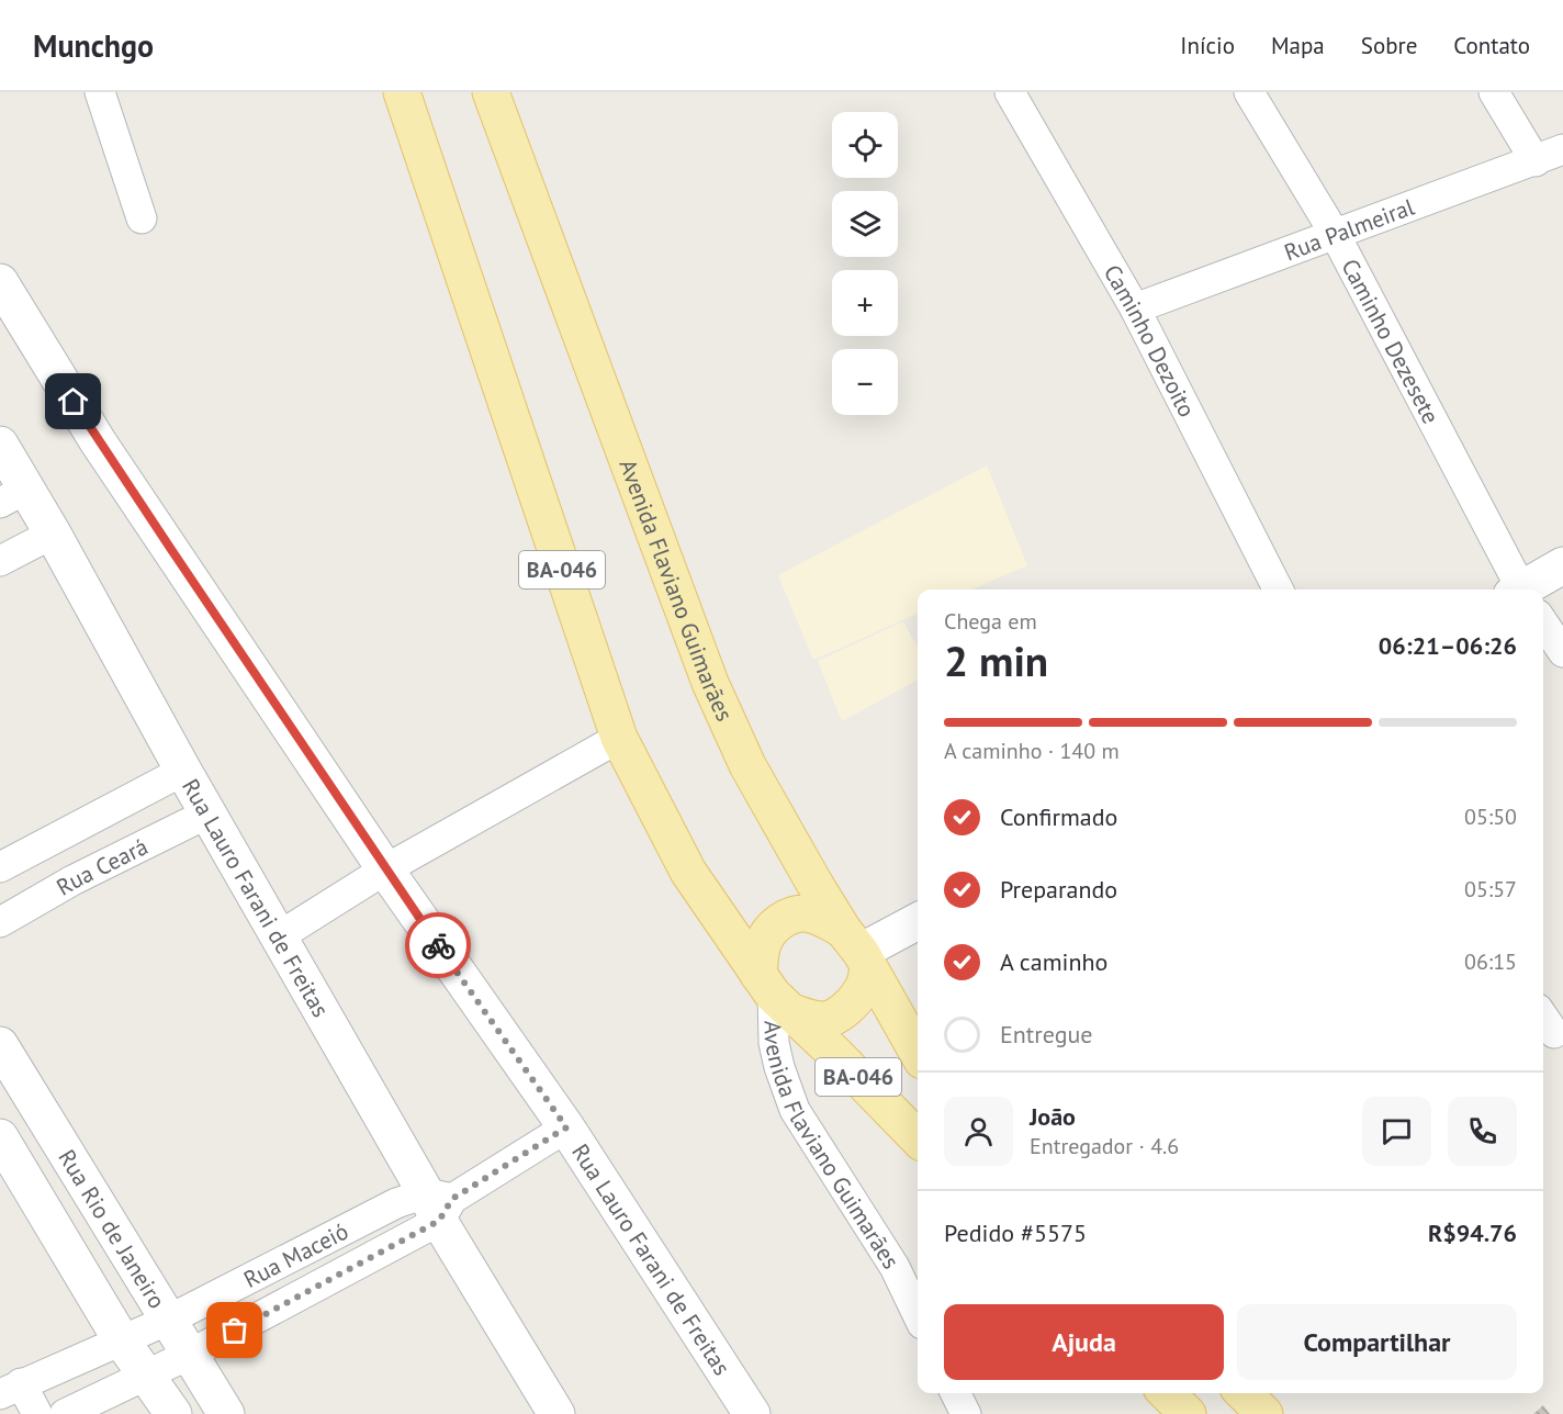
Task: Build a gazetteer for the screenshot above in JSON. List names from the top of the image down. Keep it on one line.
{"streets":{"main road":["BA-046","Avenida Flaviano Guimarães"],"street":["Rua Palmeiral","Caminho Dezoito","Caminho Dezesete","Rua Ceará","Rua Lauro Farani de Freitas","Rua Rio de Janeiro","Rua Maceió"]},"crossings":[["Rua Palmeiral","Caminho Dezoito"],["Rua Palmeiral","Caminho Dezesete"],["Rua Ceará","Rua Lauro Farani de Freitas"],["Rua Lauro Farani de Freitas","Rua Maceió"],["Rua Rio de Janeiro","Rua Maceió"]],"page":{"header":"Munchgo","nav":["Início","Mapa","Sobre","Contato"],"map_buttons":["+","−"],"heading":["2 min","Chega em","06:21–06:26"],"panel":["João","Entregador · 4.6","Pedido #5575","R$94.76"],"bar":"A caminho · 140 m","list":[["Confirmado","05:50"],["Preparando","05:57"],["A caminho","06:15"],"Entregue"],"buttons":["Ajuda","Compartilhar"]}}
